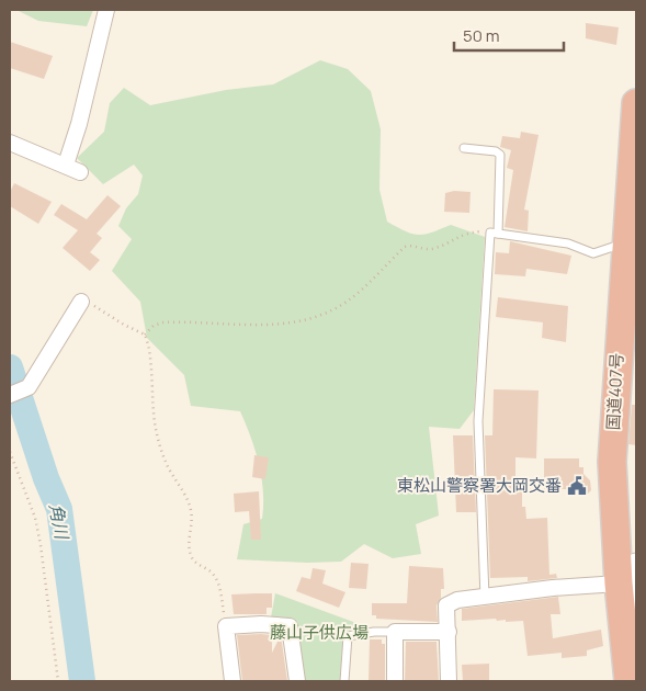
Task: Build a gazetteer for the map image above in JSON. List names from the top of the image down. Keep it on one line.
{"streets":{"highway":["国道407号"]},"water":["角川"],"parks":["藤山子供広場"],"places":{"public building":["東松山警察署大岡交番"]},"scale_bar":"50 m"}
